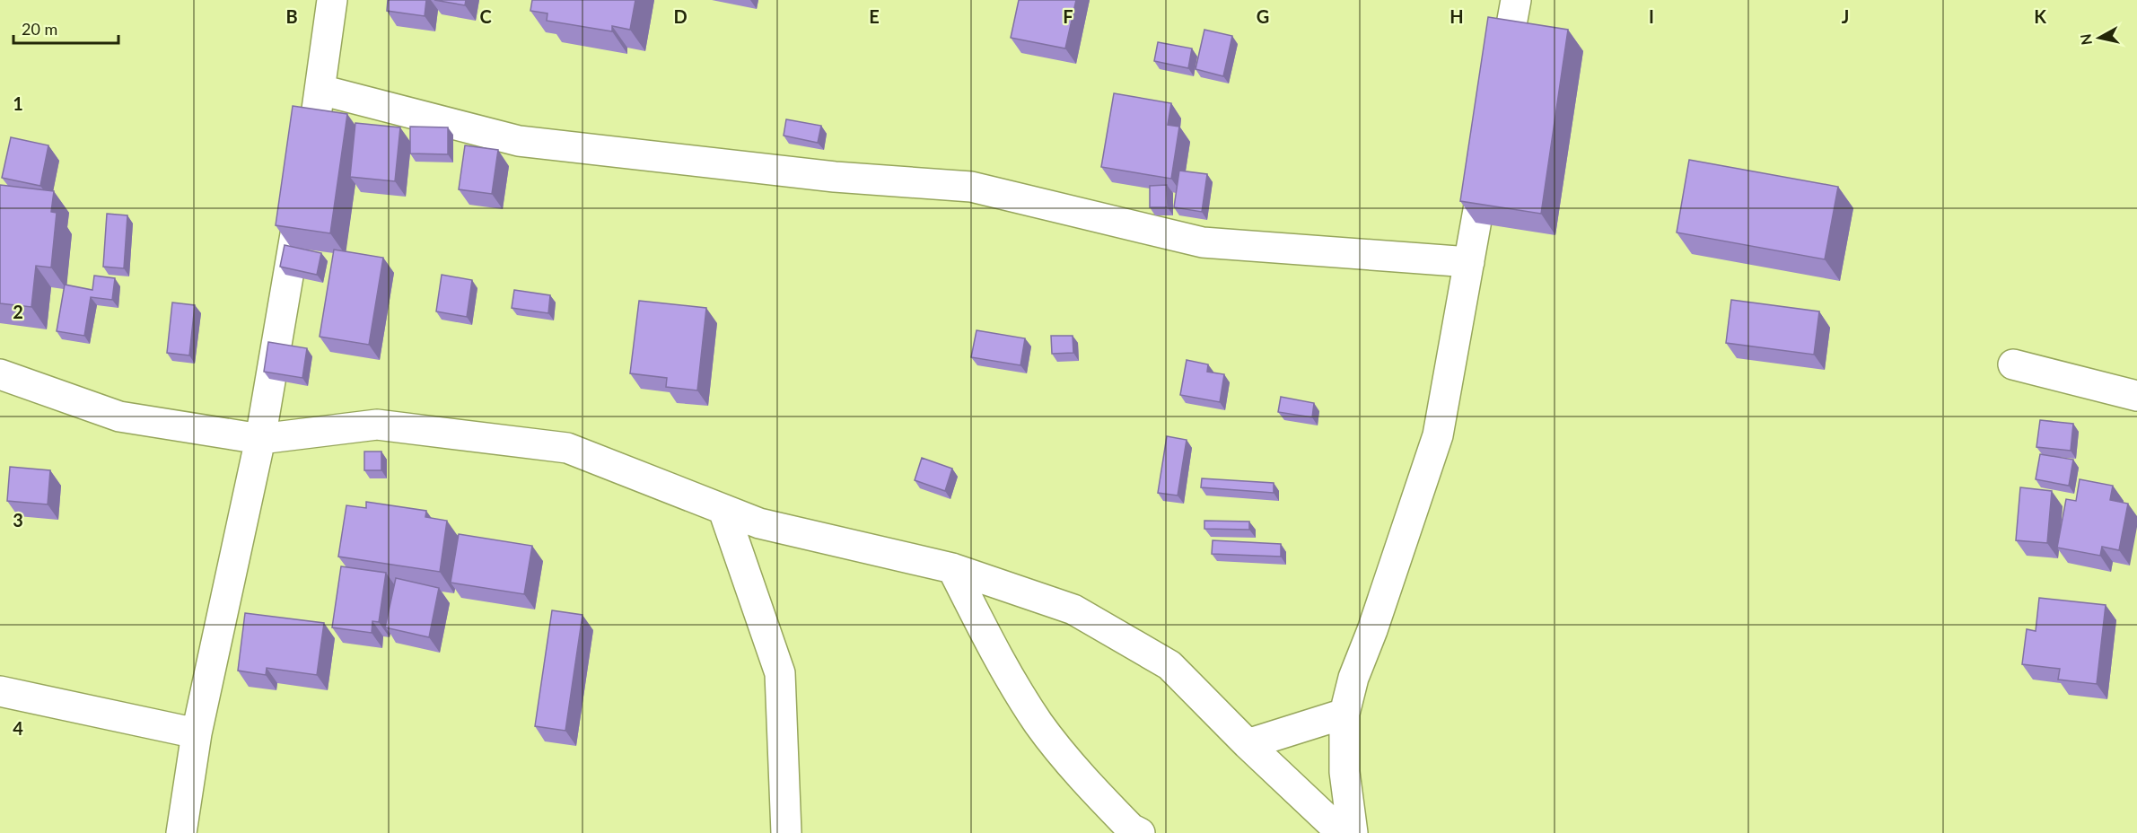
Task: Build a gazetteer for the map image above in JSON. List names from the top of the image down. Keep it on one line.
{"scale_bar":"20 m","north":"left","grid":{"columns":["B","C","D","E","F","G","H","I","J","K"],"rows":["1","2","3","4"]}}
